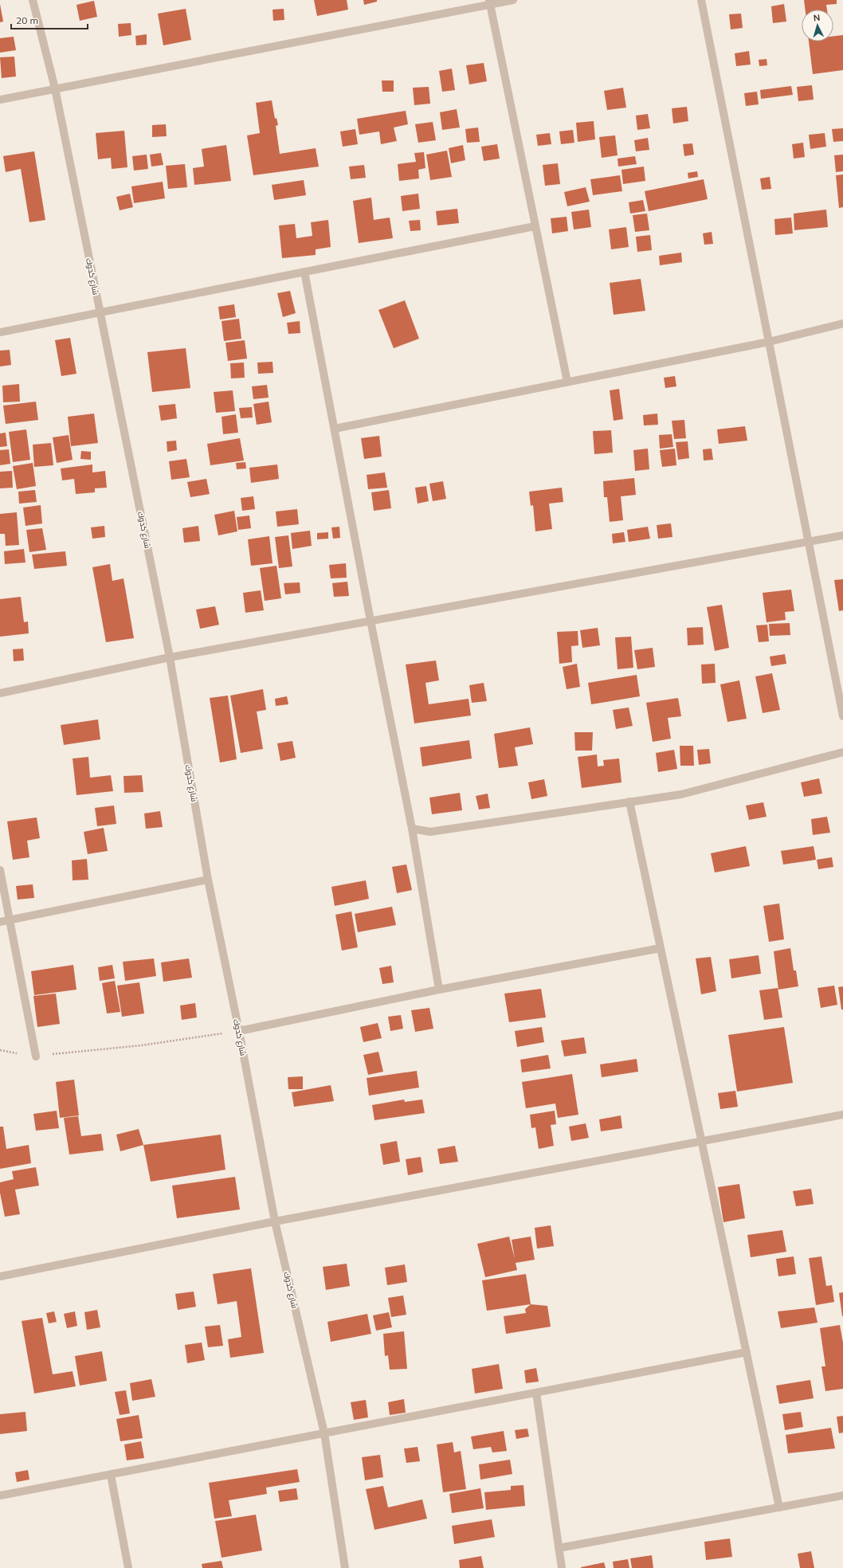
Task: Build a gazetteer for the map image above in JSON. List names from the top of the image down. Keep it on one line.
{"streets":{"street":["شارع كدوك"]},"scale_bar":"20 m","north":"top"}
